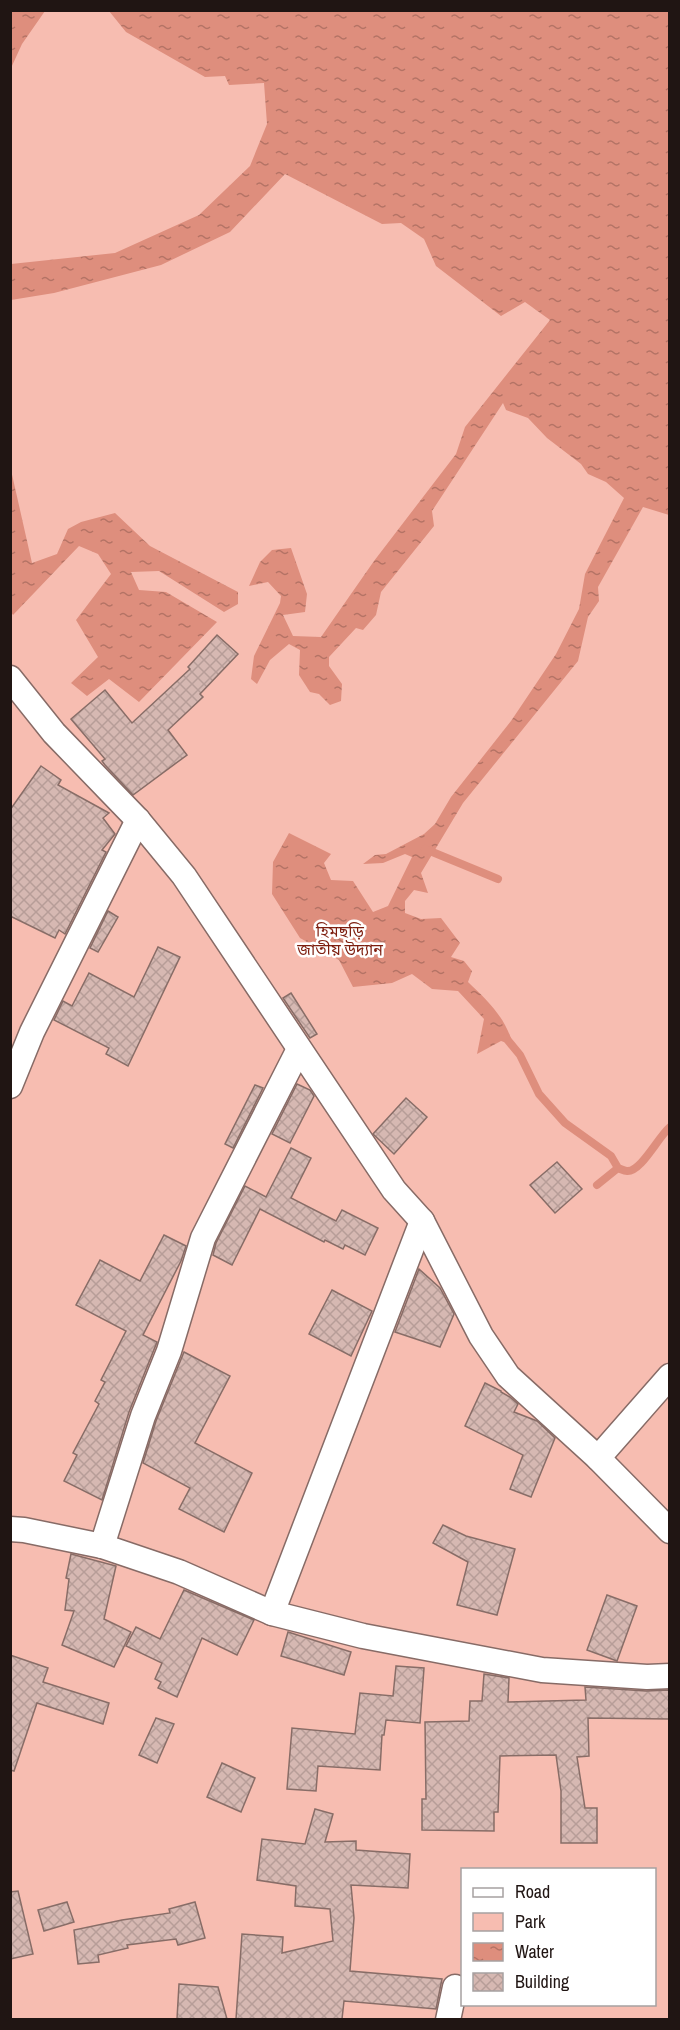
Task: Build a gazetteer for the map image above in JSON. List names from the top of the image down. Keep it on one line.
{"parks":["হিমছড়ি জাতীয় উদ্যান"],"legend":["Road","Park","Water","Building"]}
